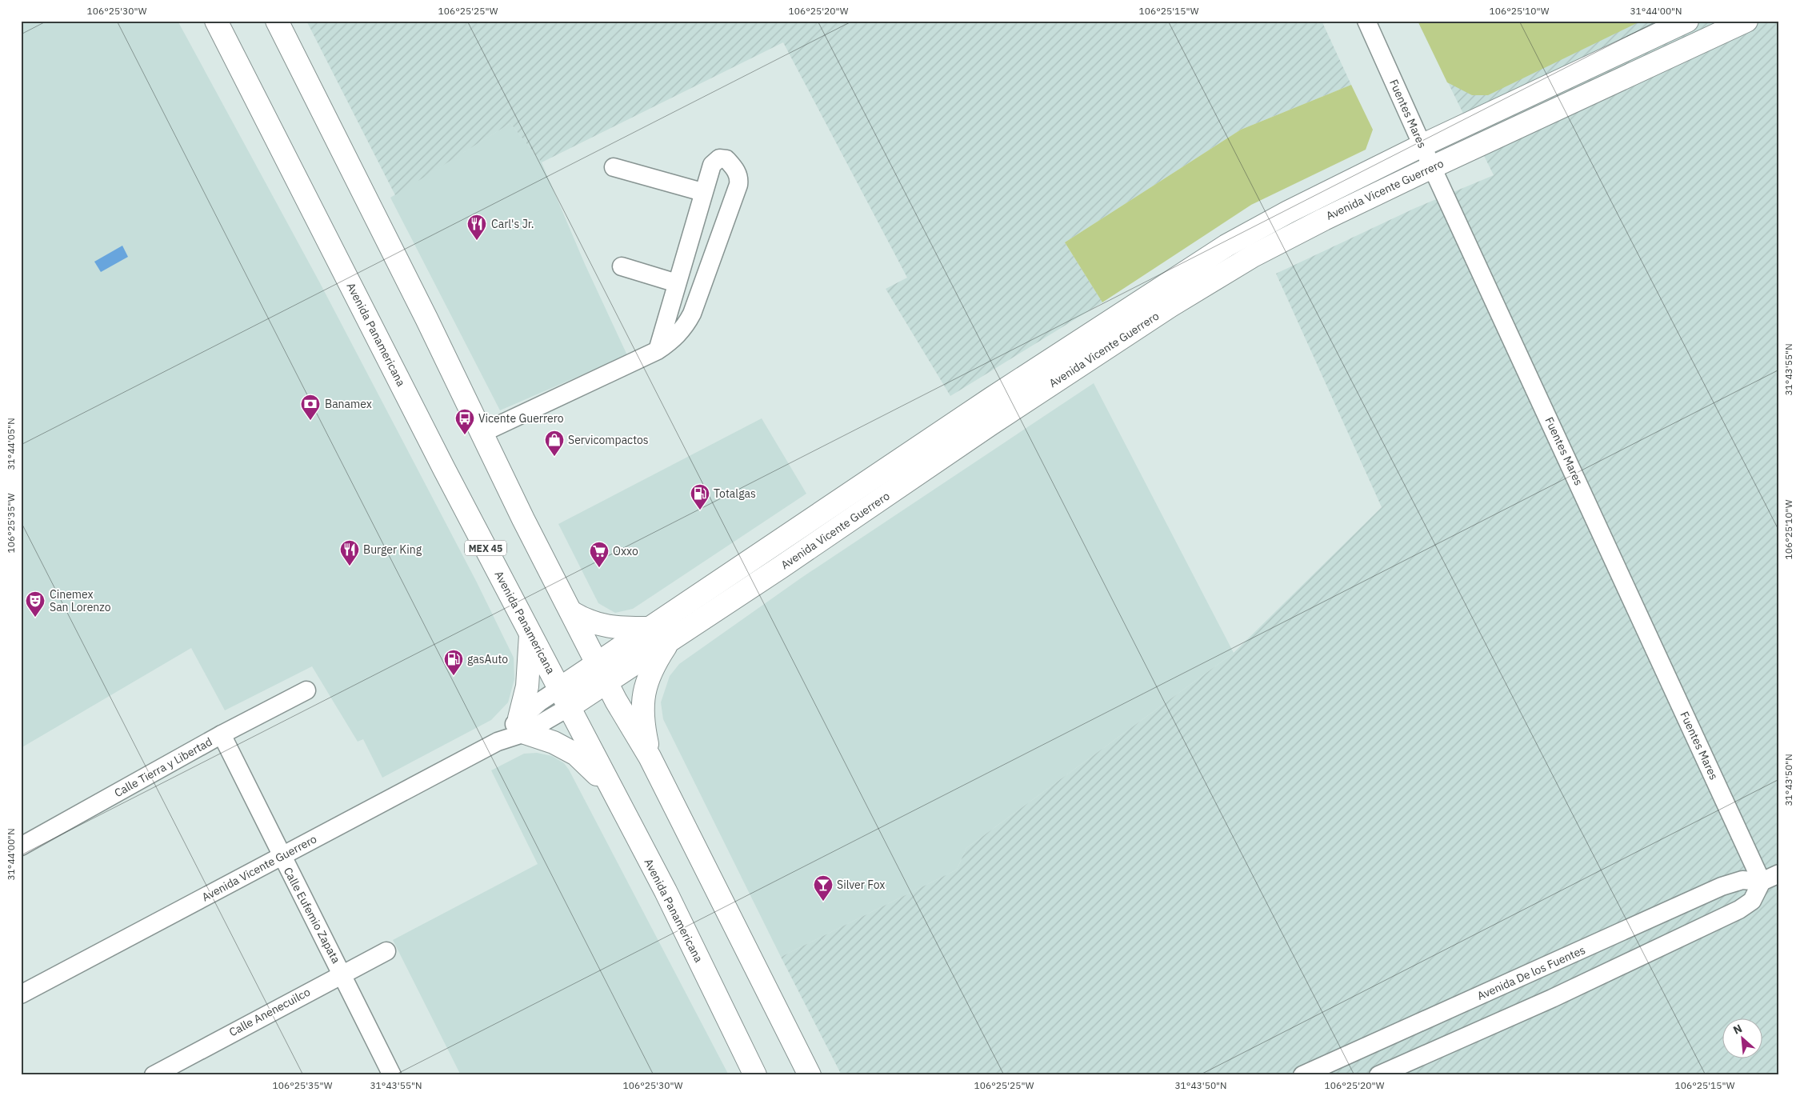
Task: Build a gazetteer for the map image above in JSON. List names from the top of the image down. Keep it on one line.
{"streets":{"main road":["Avenida Vicente Guerrero","Avenida Panamericana","MEX 45"],"street":["Fuentes Mares","Calle Tierra y Libertad","Calle Eufemio Zapata","Avenida De los Fuentes","Calle Anenecuilco"]},"crossings":[["Fuentes Mares","Avenida Vicente Guerrero"],["Fuentes Mares","Avenida De los Fuentes"],["Avenida Vicente Guerrero","Avenida Panamericana"],["Avenida Vicente Guerrero","Calle Eufemio Zapata"],["Calle Tierra y Libertad","Calle Eufemio Zapata"],["Calle Eufemio Zapata","Calle Anenecuilco"]],"places":{"restaurant":["Carl's Jr.","Burger King"],"bank":["Banamex"],"bus stop":["Vicente Guerrero"],"shop":["Servicompactos"],"fuel station":["Totalgas","gasAuto"],"supermarket":["Oxxo"],"theatre":["Cinemex San Lorenzo"],"bar":["Silver Fox"]},"north":"top left","coordinates":["106°25'30\"W","106°25'25\"W","106°25'20\"W","106°25'15\"W","106°25'10\"W","31°44'00\"N","31°43'55\"N","31°44'05\"N","106°25'35\"W","31°43'50\"N"]}
